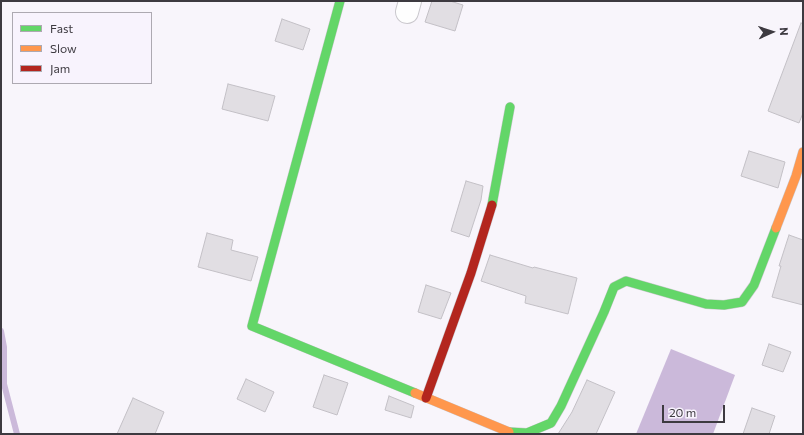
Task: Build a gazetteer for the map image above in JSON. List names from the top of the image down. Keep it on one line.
{"legend":["Fast","Slow","Jam"],"scale_bar":"20 m","north":"right"}
